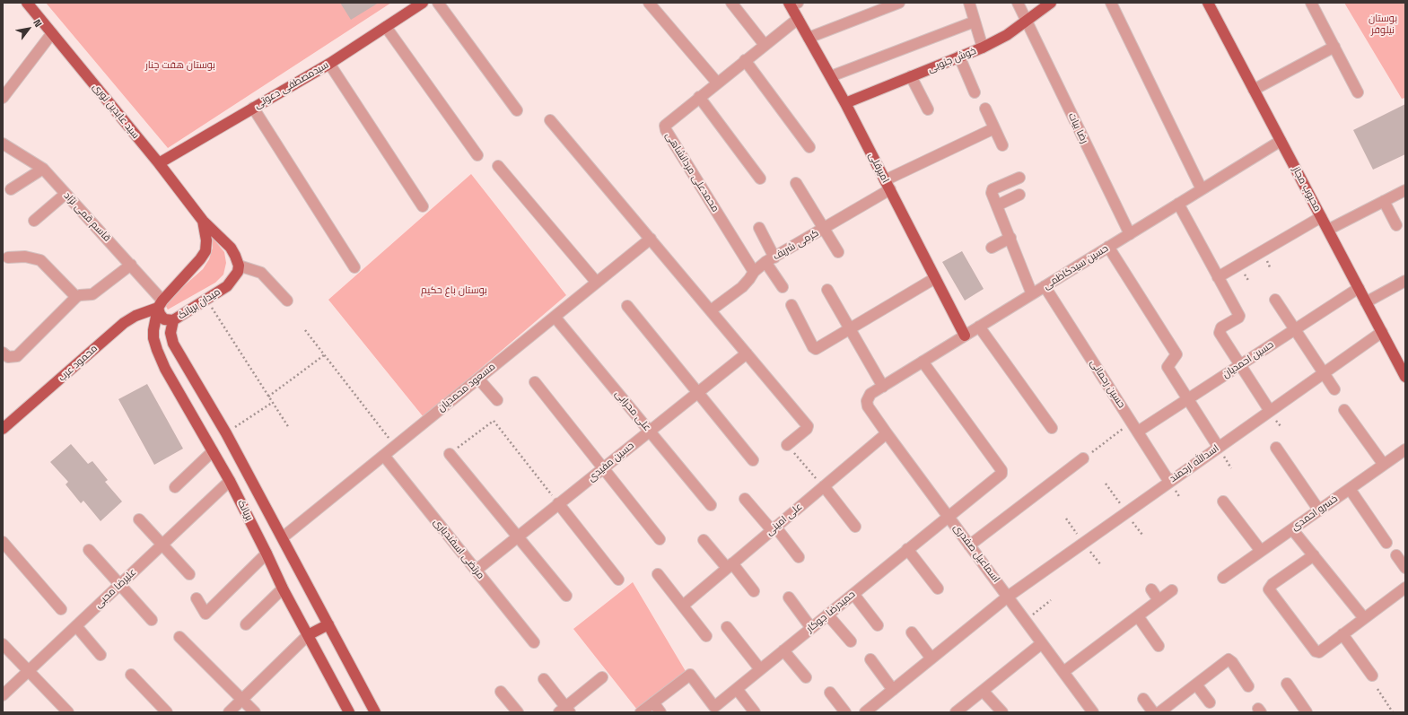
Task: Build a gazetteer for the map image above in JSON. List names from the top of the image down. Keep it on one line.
{"streets":{"main road":["خوش جنوبی","سیدمصطفی دعوتی","سید عابدین نوری","امیرقلی","محبوب مجاز","میدان بریانک","محمود عرب","بریانک"],"street":["رضا بیات","محمدعلی مردانشاهی","قاسم قمی نژاد","کرمی شریف","حسین سیدکاظمی","حسین احمدیان","حسین رحمانی","مسعود محمدیان","علی محرابی","حسین مفیدی","اسدالله ارجمند","خسرو احمدی","علی امینی","مرتضی اسفندیاری","اسماعیل صفدری","علیرضا محبی","حمیدرضا جوکار"]},"crossings":[["خوش جنوبی","رضا بیات"],["خوش جنوبی","امیرقلی"],["سیدمصطفی دعوتی","سید عابدین نوری"],["رضا بیات","حسین سیدکاظمی"],["امیرقلی","محمدعلی مردانشاهی"],["امیرقلی","کرمی شریف"],["امیرقلی","حسین سیدکاظمی"],["محمدعلی مردانشاهی","کرمی شریف"],["محبوب مجاز","حسین سیدکاظمی"],["محبوب مجاز","حسین احمدیان"],["محبوب مجاز","اسدالله ارجمند"],["قاسم قمی نژاد","میدان بریانک"],["قاسم قمی نژاد","محمود عرب"],["قاسم قمی نژاد","بریانک"],["حسین سیدکاظمی","حسین رحمانی"],["حسین سیدکاظمی","اسماعیل صفدری"],["حسین سیدکاظمی","حمیدرضا جوکار"],["میدان بریانک","محمود عرب"],["میدان بریانک","بریانک"],["حسین احمدیان","حسین رحمانی"],["محمود عرب","بریانک"],["حسین رحمانی","اسدالله ارجمند"],["مسعود محمدیان","علی محرابی"],["مسعود محمدیان","بریانک"],["مسعود محمدیان","مرتضی اسفندیاری"],["علی محرابی","حسین مفیدی"],["حسین مفیدی","مرتضی اسفندیاری"],["اسدالله ارجمند","اسماعیل صفدری"],["بریانک","علیرضا محبی"],["علی امینی","اسماعیل صفدری"],["اسماعیل صفدری","حمیدرضا جوکار"]],"parks":["بوستان نیلوفر","بوستان هفت چنار","بوستان باغ حکیم"],"north":"top right"}
